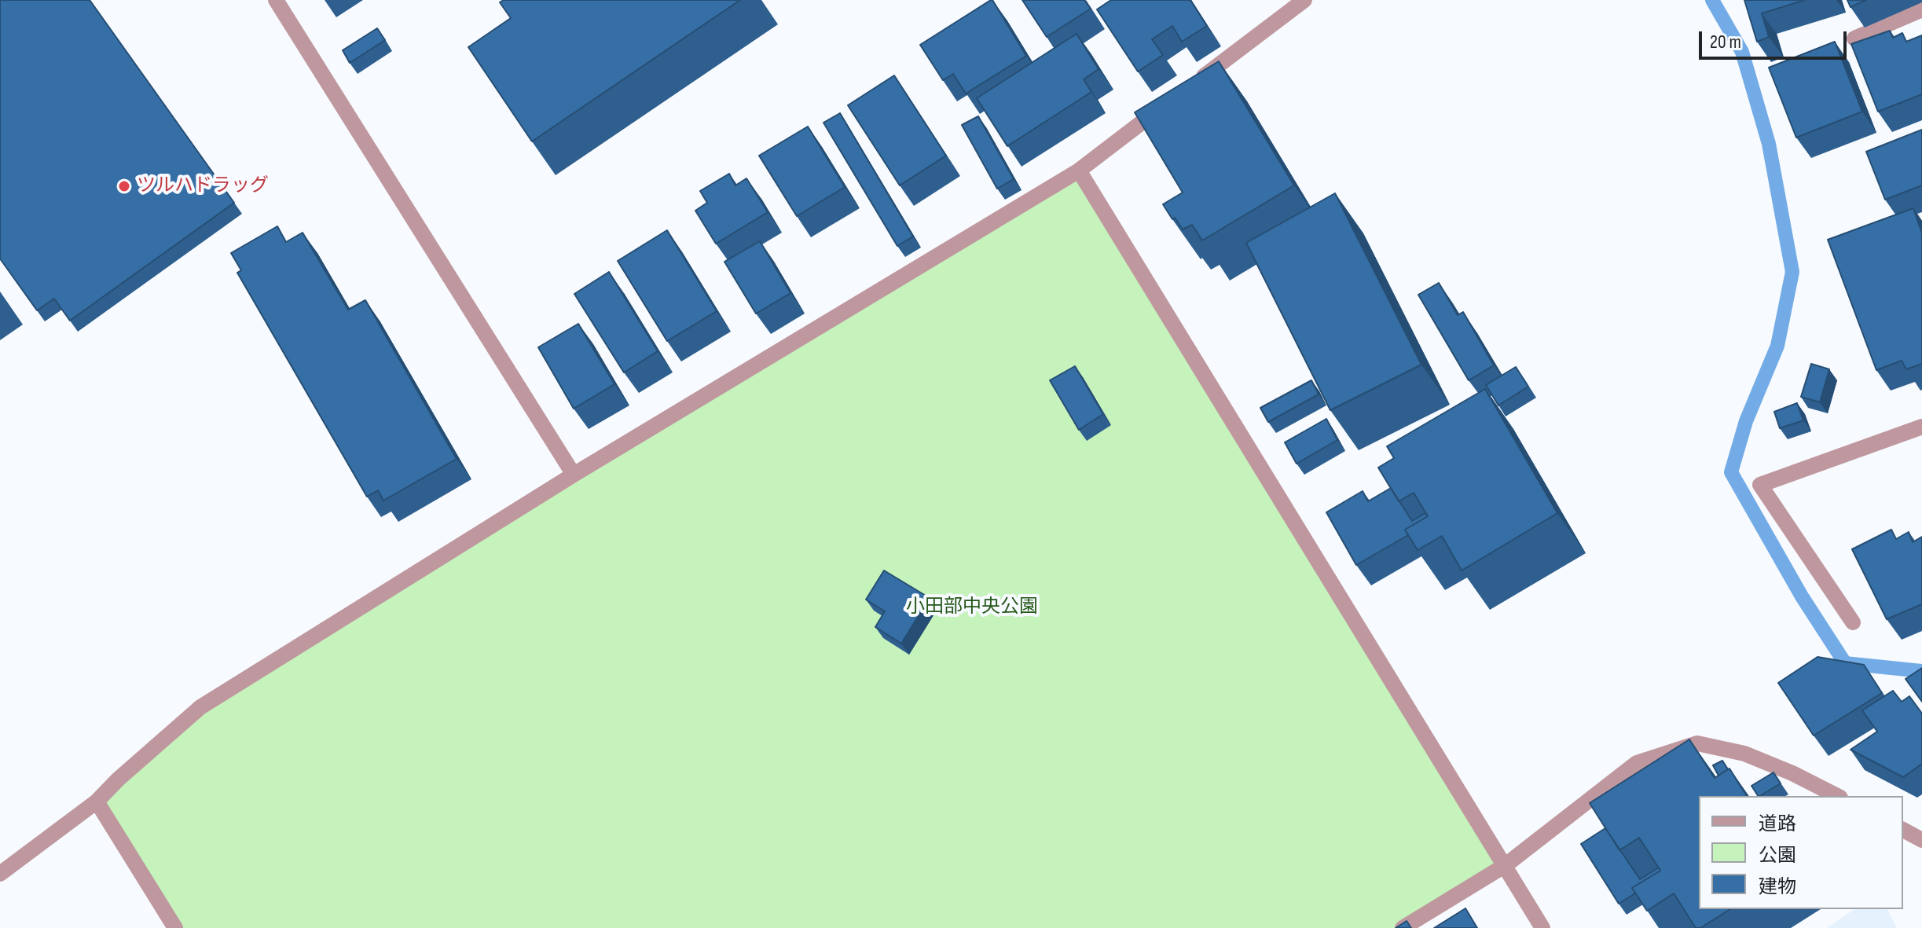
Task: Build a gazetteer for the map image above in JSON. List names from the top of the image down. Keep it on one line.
{"parks":["小田部中央公園"],"places":["ツルハドラッグ"],"legend":["道路","公園","建物"],"scale_bar":"20 m"}
